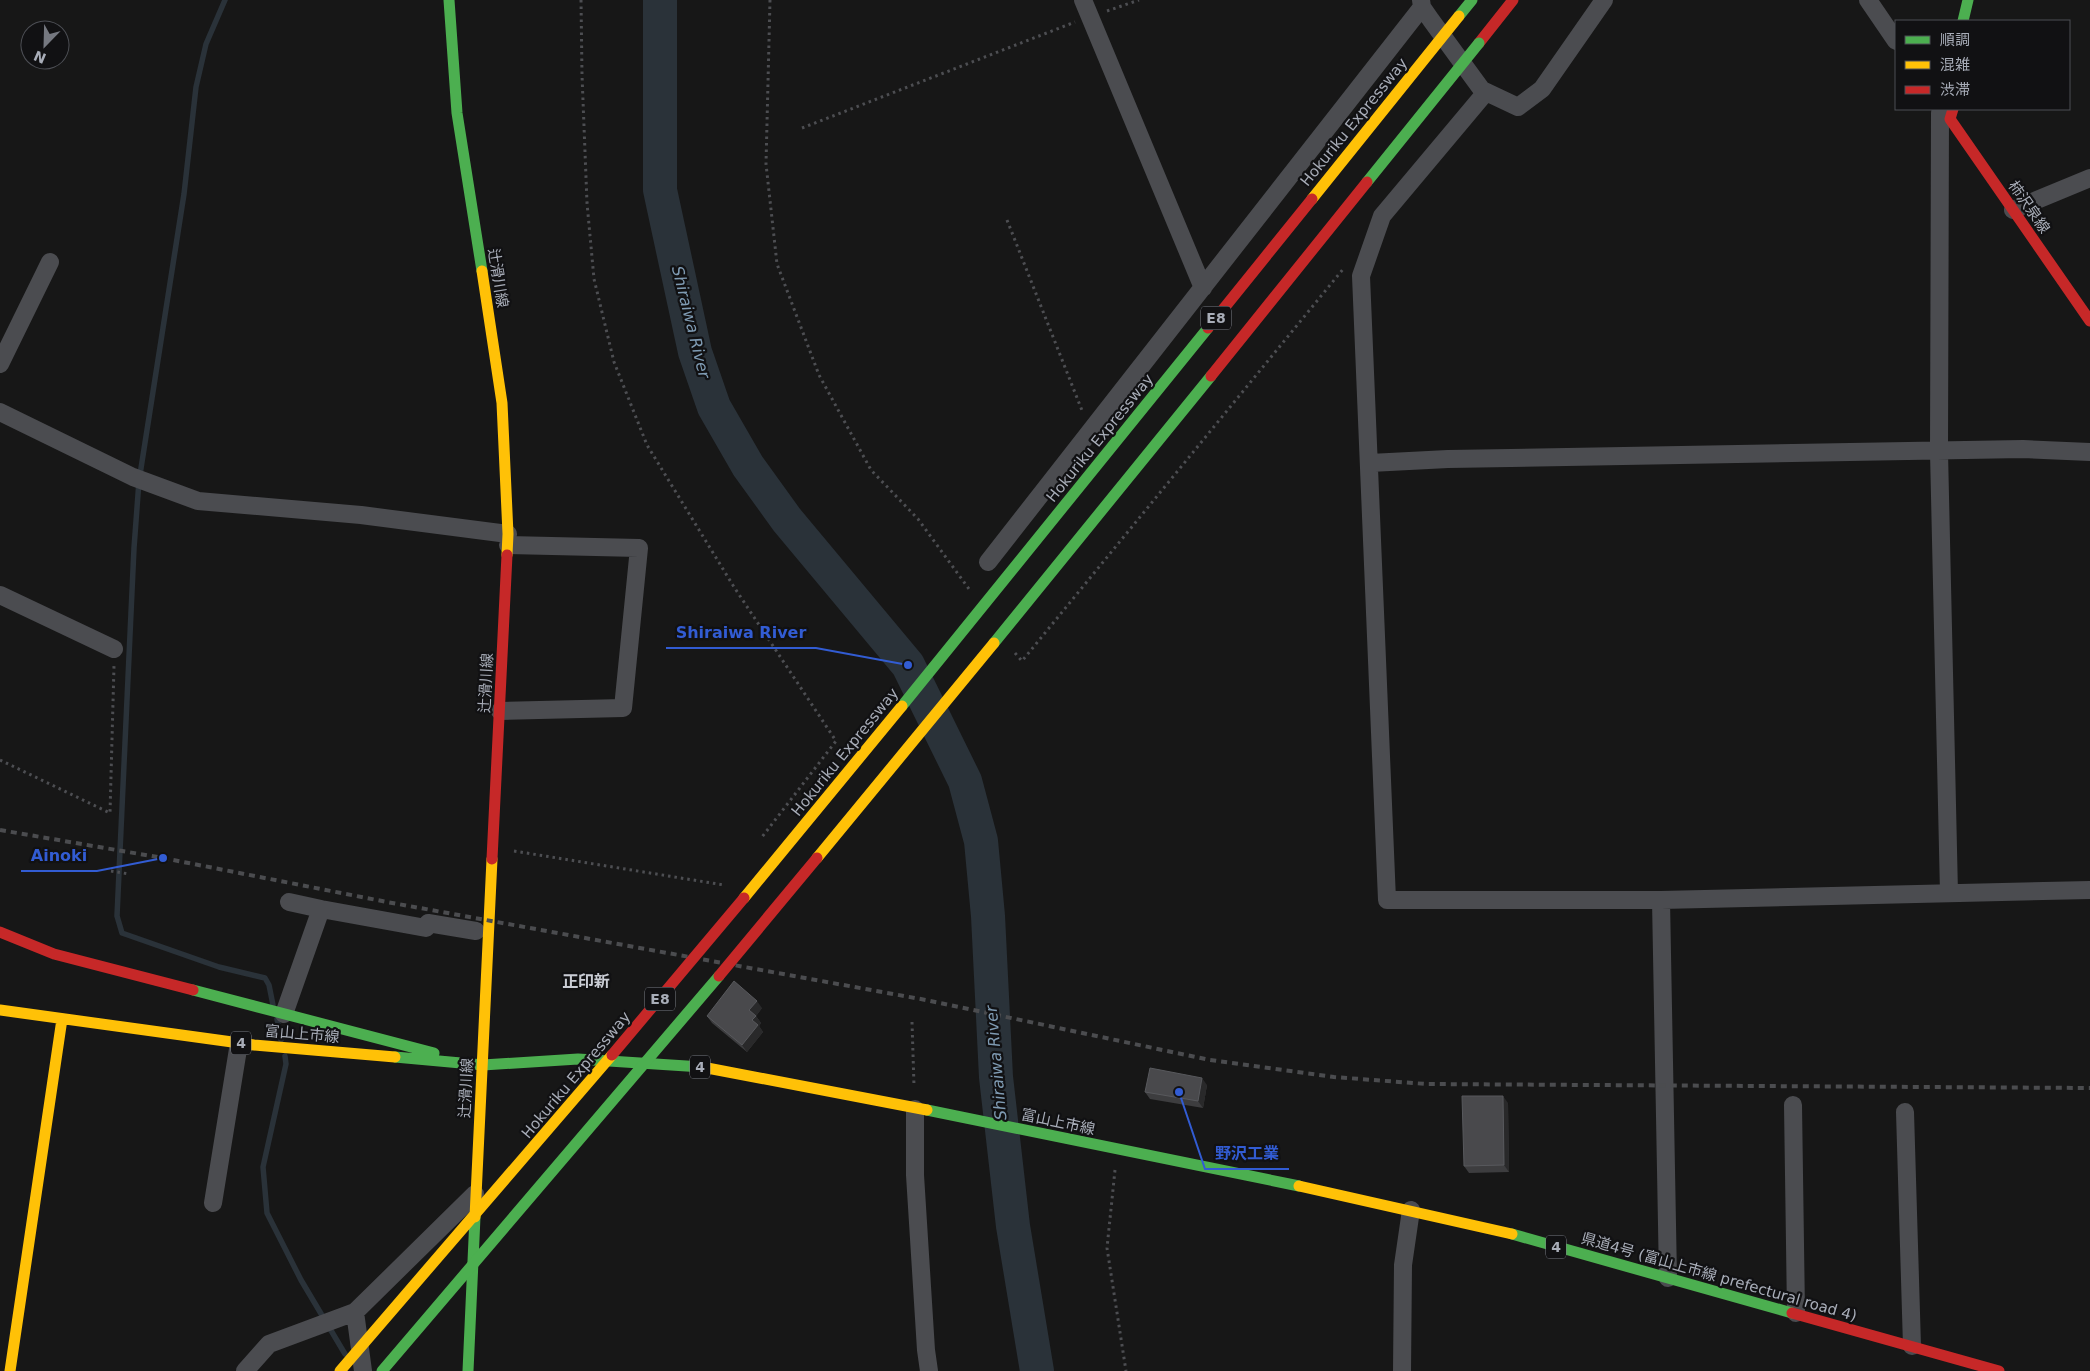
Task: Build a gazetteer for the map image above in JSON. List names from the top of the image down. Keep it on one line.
{"streets":{"main road":["Hokuriku Expressway","柿沢泉線","辻滑川線","E8","富山上市線","4","県道4号 (富山上市線 prefectural road 4)"]},"crossings":[["辻滑川線","富山上市線"],["辻滑川線","4"],["富山上市線","4"],["富山上市線","県道4号 (富山上市線 prefectural road 4)"]],"districts":["正印新"],"water":["Shiraiwa River"],"places":["Shiraiwa River","Ainoki","野沢工業"],"legend":["順調","混雑","渋滞"],"north":"bottom left"}
